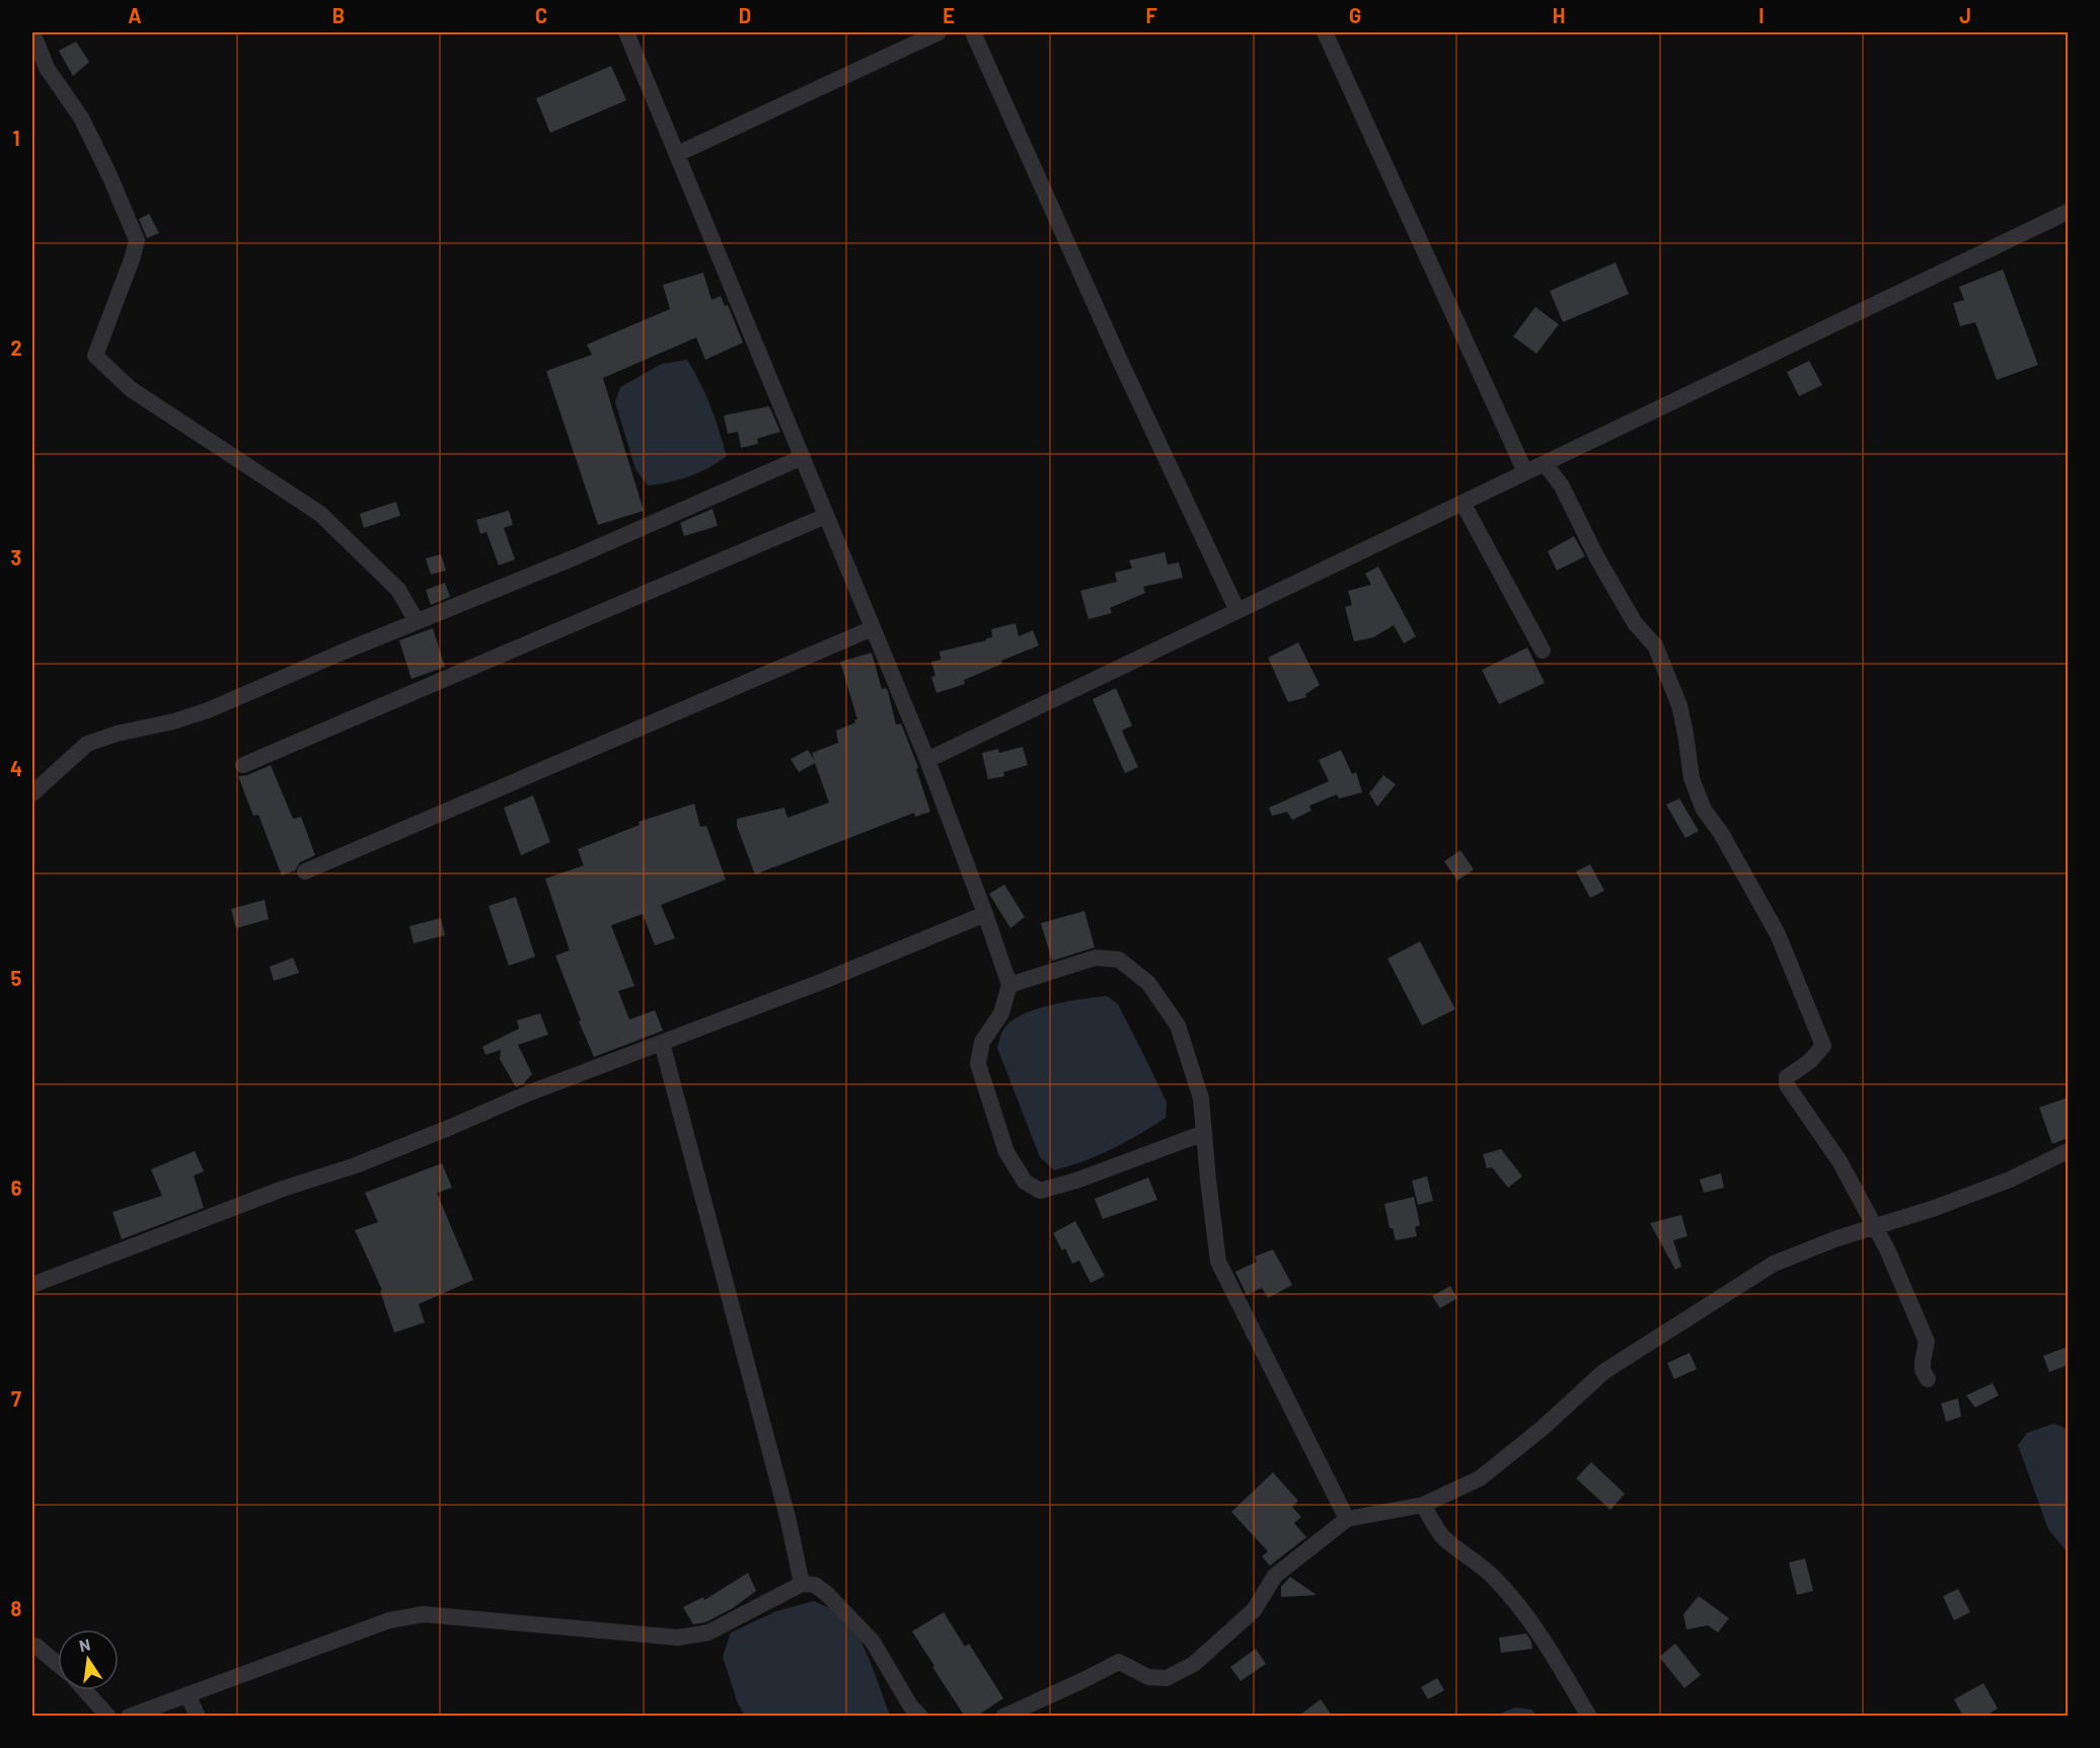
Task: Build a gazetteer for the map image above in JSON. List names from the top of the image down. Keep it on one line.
{"north":"top","grid":{"columns":["A","B","C","D","E","F","G","H","I","J"],"rows":["1","2","3","4","5","6","7","8"]}}
